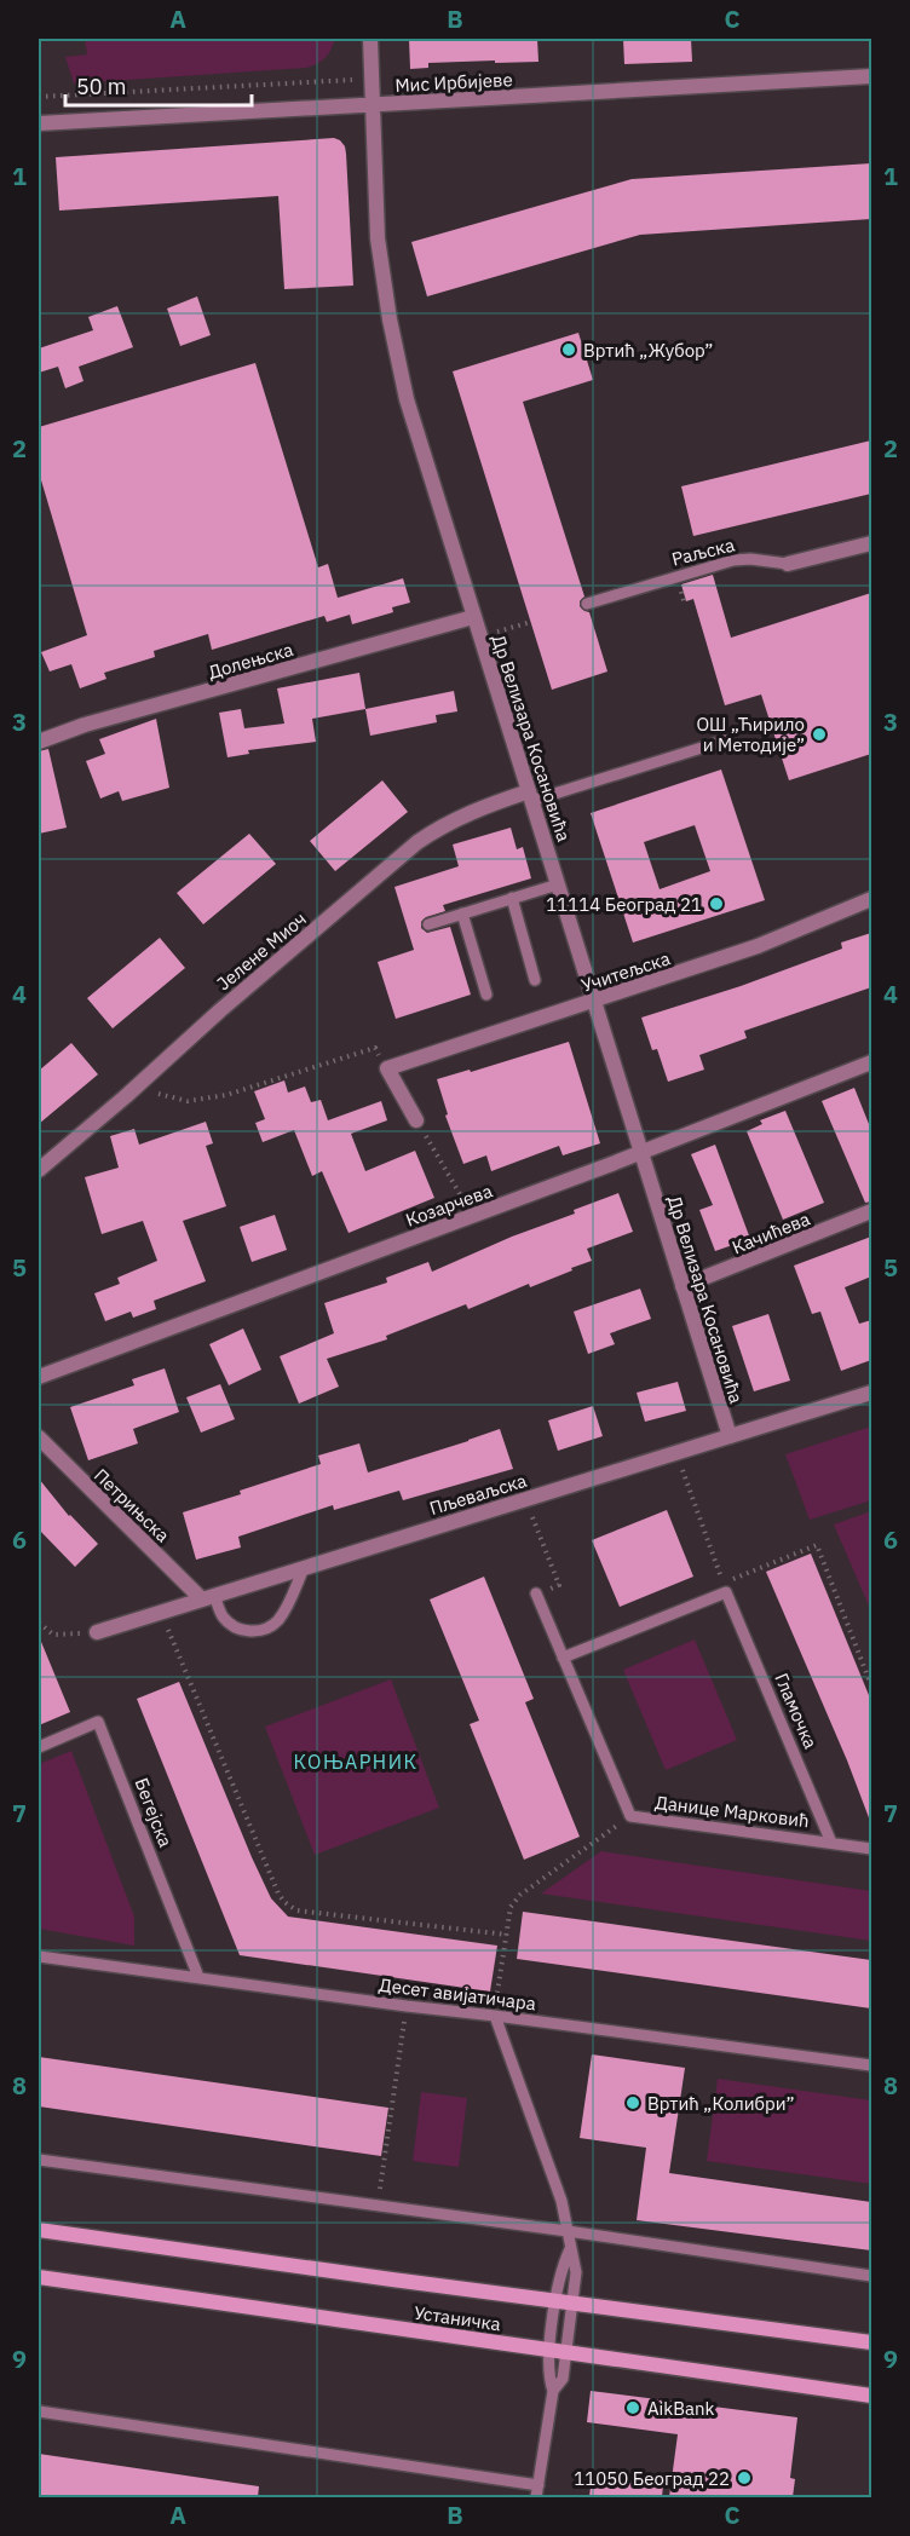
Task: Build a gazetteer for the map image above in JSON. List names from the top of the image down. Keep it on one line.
{"streets":{"main road":["Устаничка"],"street":["Мис Ирбијеве","Раљска","Долењска","Др Велизара Косановића","Јелене Миоч","Учитељска","Козарчева","Качићева","Пљеваљска","Петрињска"],"lane":["Гламочка","Данице Марковић","Бегејска","Десет авијатичара"]},"crossings":[["Мис Ирбијеве","Др Велизара Косановића"],["Долењска","Др Велизара Косановића"],["Др Велизара Косановића","Јелене Миоч"],["Др Велизара Косановића","Учитељска"],["Др Велизара Косановића","Козарчева"],["Др Велизара Косановића","Качићева"],["Др Велизара Косановића","Пљеваљска"],["Пљеваљска","Петрињска"],["Гламочка","Данице Марковић"],["Бегејска","Десет авијатичара"]],"districts":["КОЊАРНИК"],"places":["Вртић „Жубор”","ОШ „Ћирило и Методије”","11114 Београд 21","Вртић „Колибри”","AikBank","11050 Београд 22"],"scale_bar":"50 m","grid":{"columns":["A","B","C"],"rows":["1","2","3","4","5","6","7","8","9"]}}
